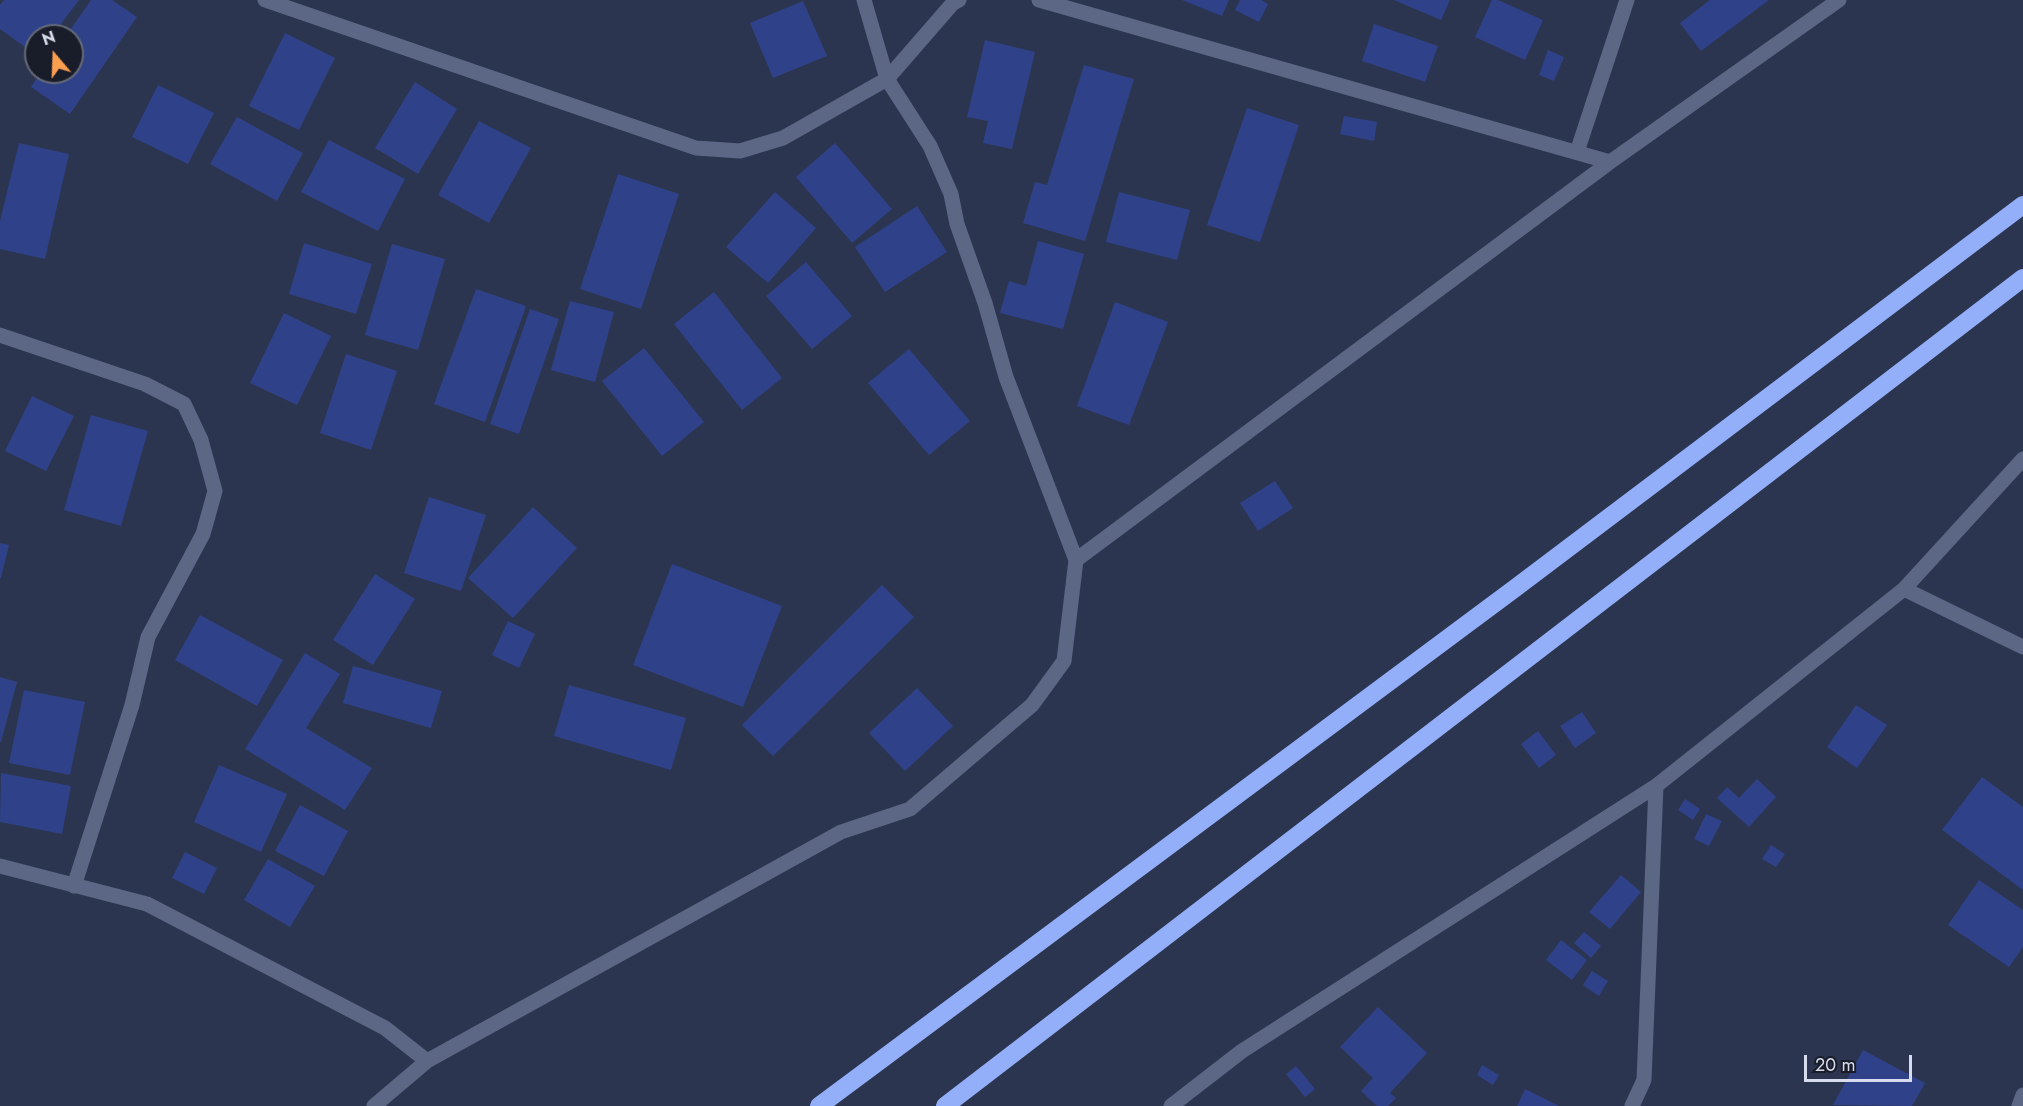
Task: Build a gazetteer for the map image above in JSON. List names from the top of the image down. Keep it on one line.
{"scale_bar":"20 m","north":"top"}
